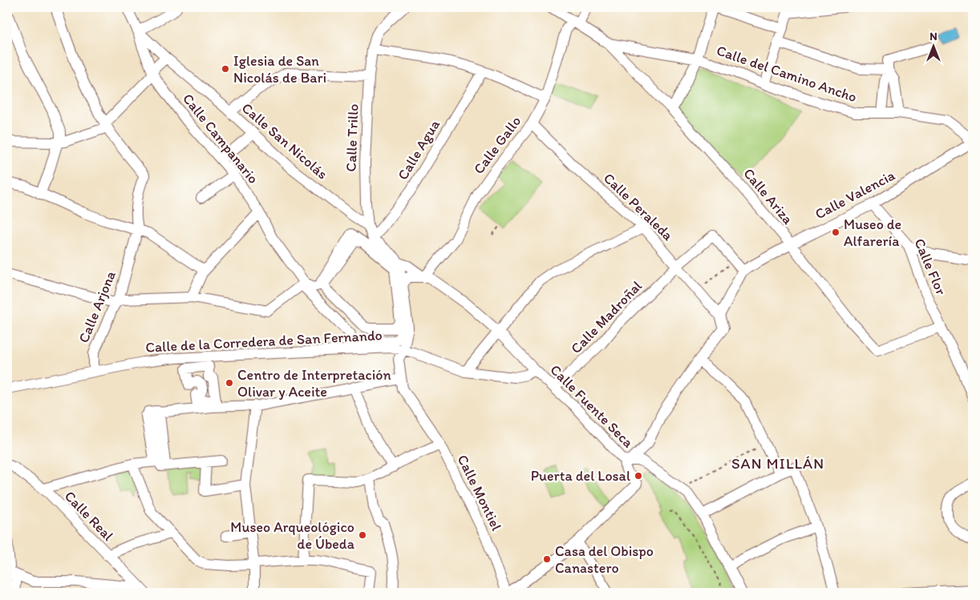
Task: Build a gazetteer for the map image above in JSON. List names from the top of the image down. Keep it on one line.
{"streets":{"street":["Calle del Camino Ancho","Calle Trillo","Calle Campanario","Calle San Nicolás","Calle Gallo","Calle Agua","Calle Valencia","Calle Ariza","Calle Peraleda","Calle Flor","Calle Arjona","Calle Madroñal","Calle de la Corredera de San Fernando","Calle Fuente Seca","Calle Montiel","Calle Real"]},"crossings":[["Calle del Camino Ancho","Calle Valencia"],["Calle del Camino Ancho","Calle Ariza"],["Calle Trillo","Calle San Nicolás"],["Calle Trillo","Calle Agua"],["Calle Trillo","Calle Fuente Seca"],["Calle Campanario","Calle San Nicolás"],["Calle Campanario","Calle de la Corredera de San Fernando"],["Calle Gallo","Calle Ariza"],["Calle Gallo","Calle Peraleda"],["Calle Gallo","Calle Fuente Seca"],["Calle Agua","Calle Fuente Seca"],["Calle Valencia","Calle Ariza"],["Calle Valencia","Calle Flor"],["Calle Valencia","Calle Madroñal"],["Calle Ariza","Calle Flor"],["Calle Peraleda","Calle Madroñal"],["Calle Arjona","Calle de la Corredera de San Fernando"],["Calle Madroñal","Calle Fuente Seca"],["Calle de la Corredera de San Fernando","Calle Fuente Seca"]],"districts":["SAN MILLÁN"],"places":["Iglesia de San Nicolás de Bari","Museo de Alfarería","Centro de Interpretación Olivar y Aceite","Puerta del Losal","Museo Arqueológico de Úbeda","Casa del Obispo Canastero"],"north":"top"}
